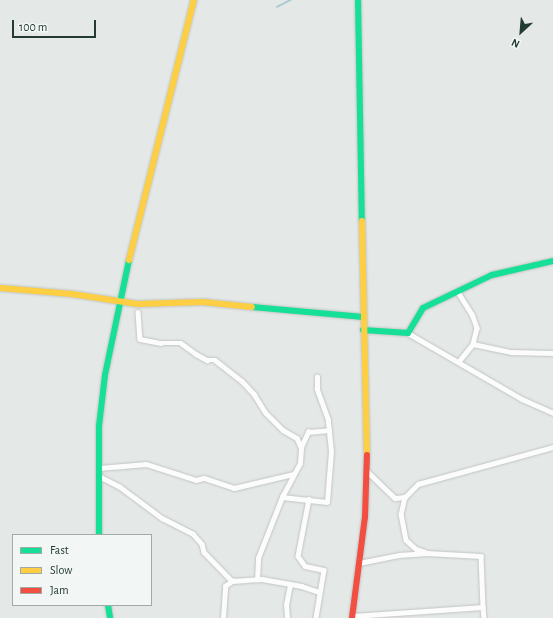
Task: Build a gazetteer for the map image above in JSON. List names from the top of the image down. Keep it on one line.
{"legend":["Fast","Slow","Jam"],"scale_bar":"100 m","north":"bottom left"}
